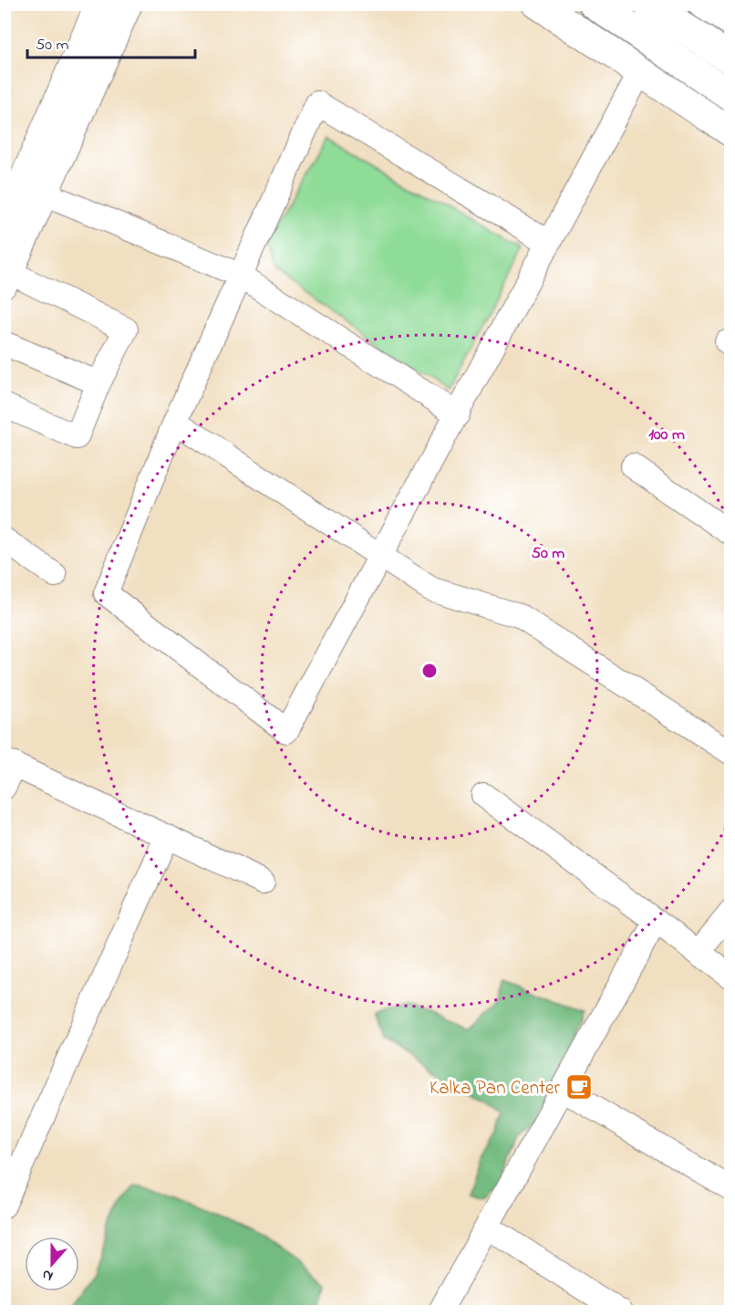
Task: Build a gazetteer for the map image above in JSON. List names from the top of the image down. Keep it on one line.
{"places":{"cafe":["Kalka Pan Center"]},"scale_bar":"50 m","north":"bottom","rings":["100 m","50 m"]}
